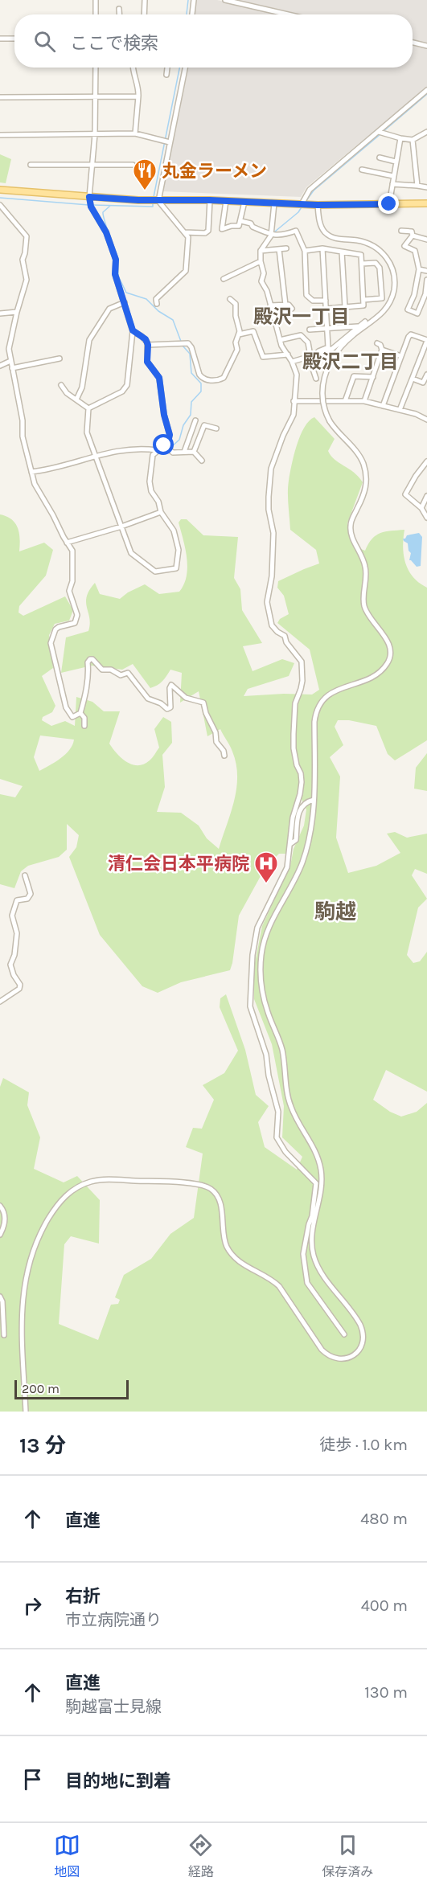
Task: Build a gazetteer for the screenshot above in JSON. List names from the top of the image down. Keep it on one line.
{"districts":["殿沢一丁目","殿沢二丁目","駒越"],"places":{"restaurant":["丸金ラーメン"],"hospital":["清仁会日本平病院"]},"scale_bar":"200 m","page":{"search":"ここで検索","scale":"200 m","heading":["13 分","徒歩 · 1.0 km"],"list":[["直進","480 m"],["右折","市立病院通り","400 m"],["直進","駒越富士見線","130 m"],"目的地に到着"],"nav":["地図","経路","保存済み"]}}
